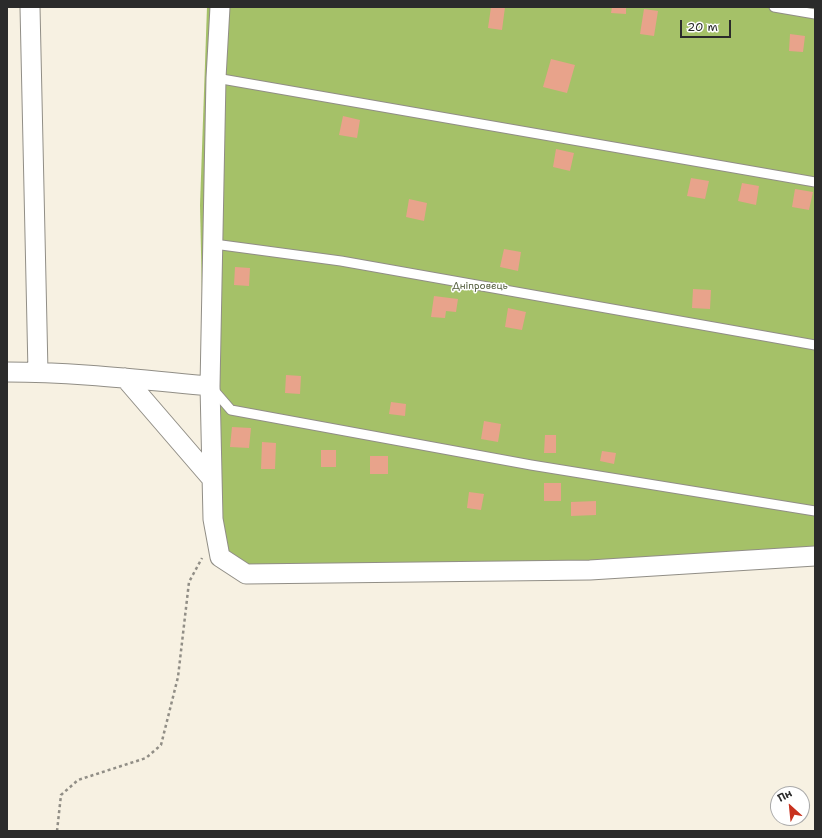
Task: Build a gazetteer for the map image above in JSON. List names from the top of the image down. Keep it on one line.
{"parks":["Дніпровець"],"scale_bar":"20 m","north":"top left"}
